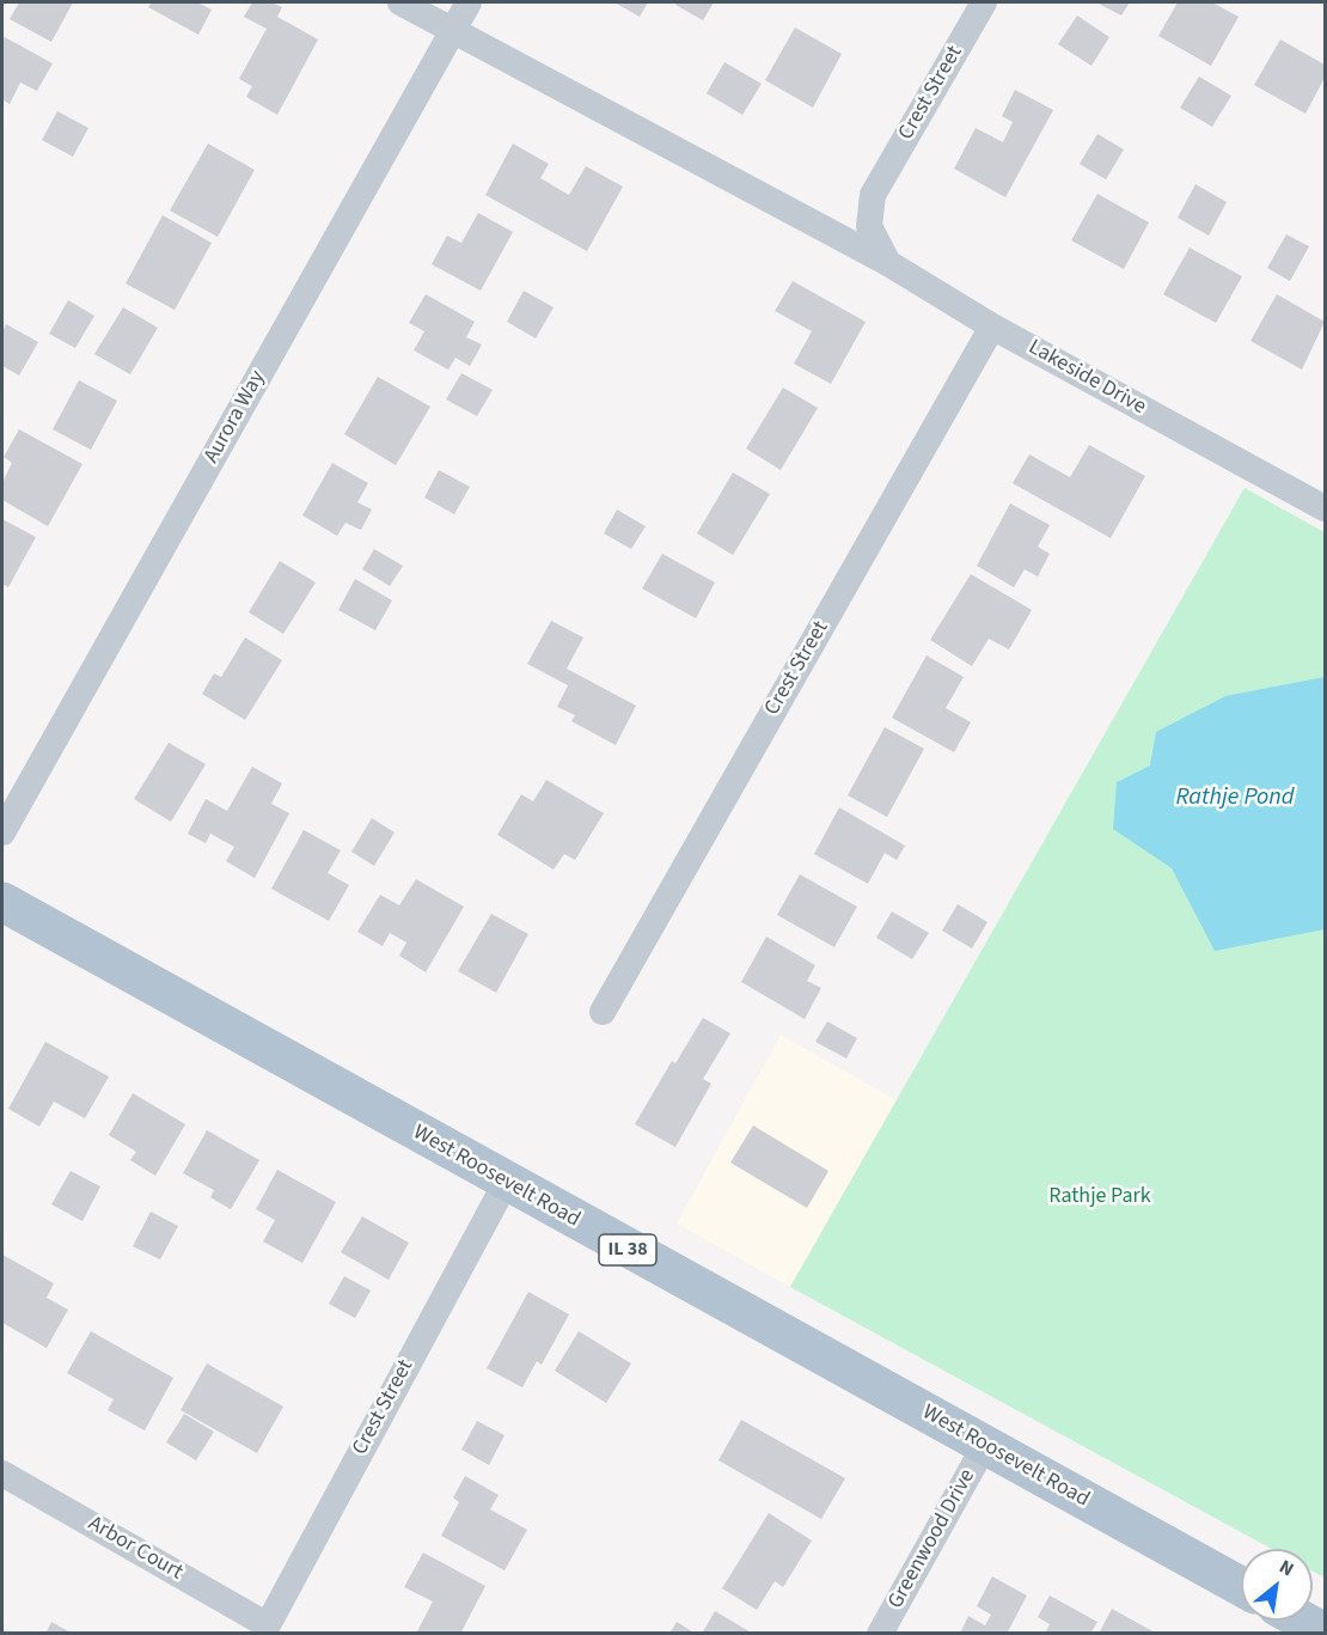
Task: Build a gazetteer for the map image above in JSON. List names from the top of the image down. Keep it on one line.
{"streets":{"main road":["West Roosevelt Road","IL 38"],"street":["Crest Street","Lakeside Drive","Aurora Way","Greenwood Drive","Arbor Court"]},"crossings":[["Crest Street","Lakeside Drive"],["Crest Street","West Roosevelt Road"],["Crest Street","Arbor Court"],["Lakeside Drive","Aurora Way"],["West Roosevelt Road","Greenwood Drive"]],"water":["Rathje Pond"],"parks":["Rathje Park"],"north":"top right"}
